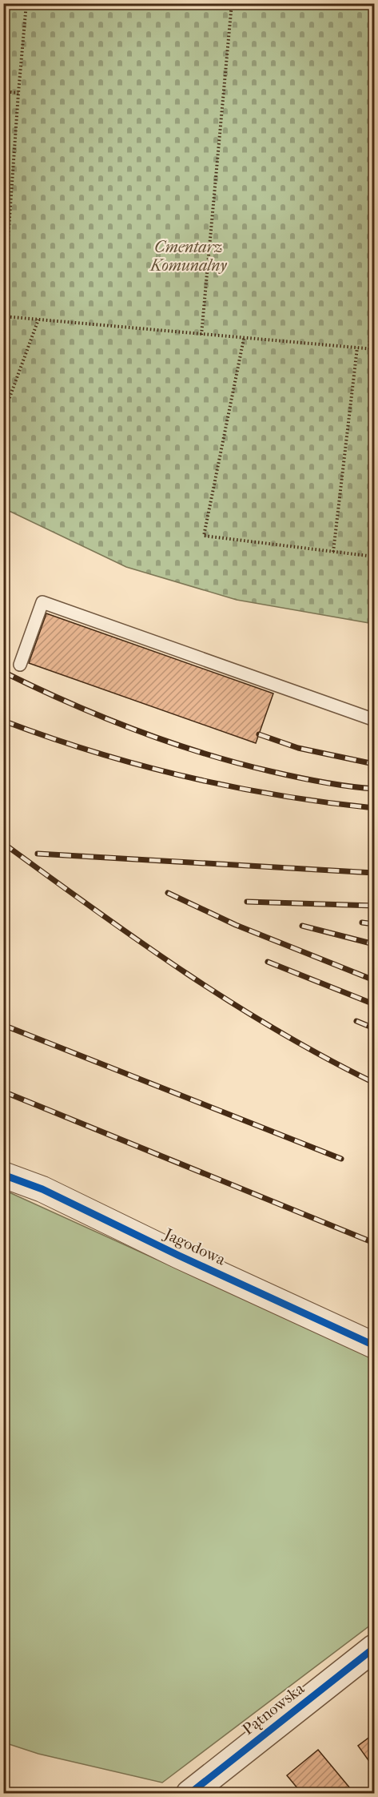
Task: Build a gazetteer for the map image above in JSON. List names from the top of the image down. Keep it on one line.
{"streets":{"street":["Jagodowa","Pątnowska"]},"parks":["Cmentarz Komunalny"]}
